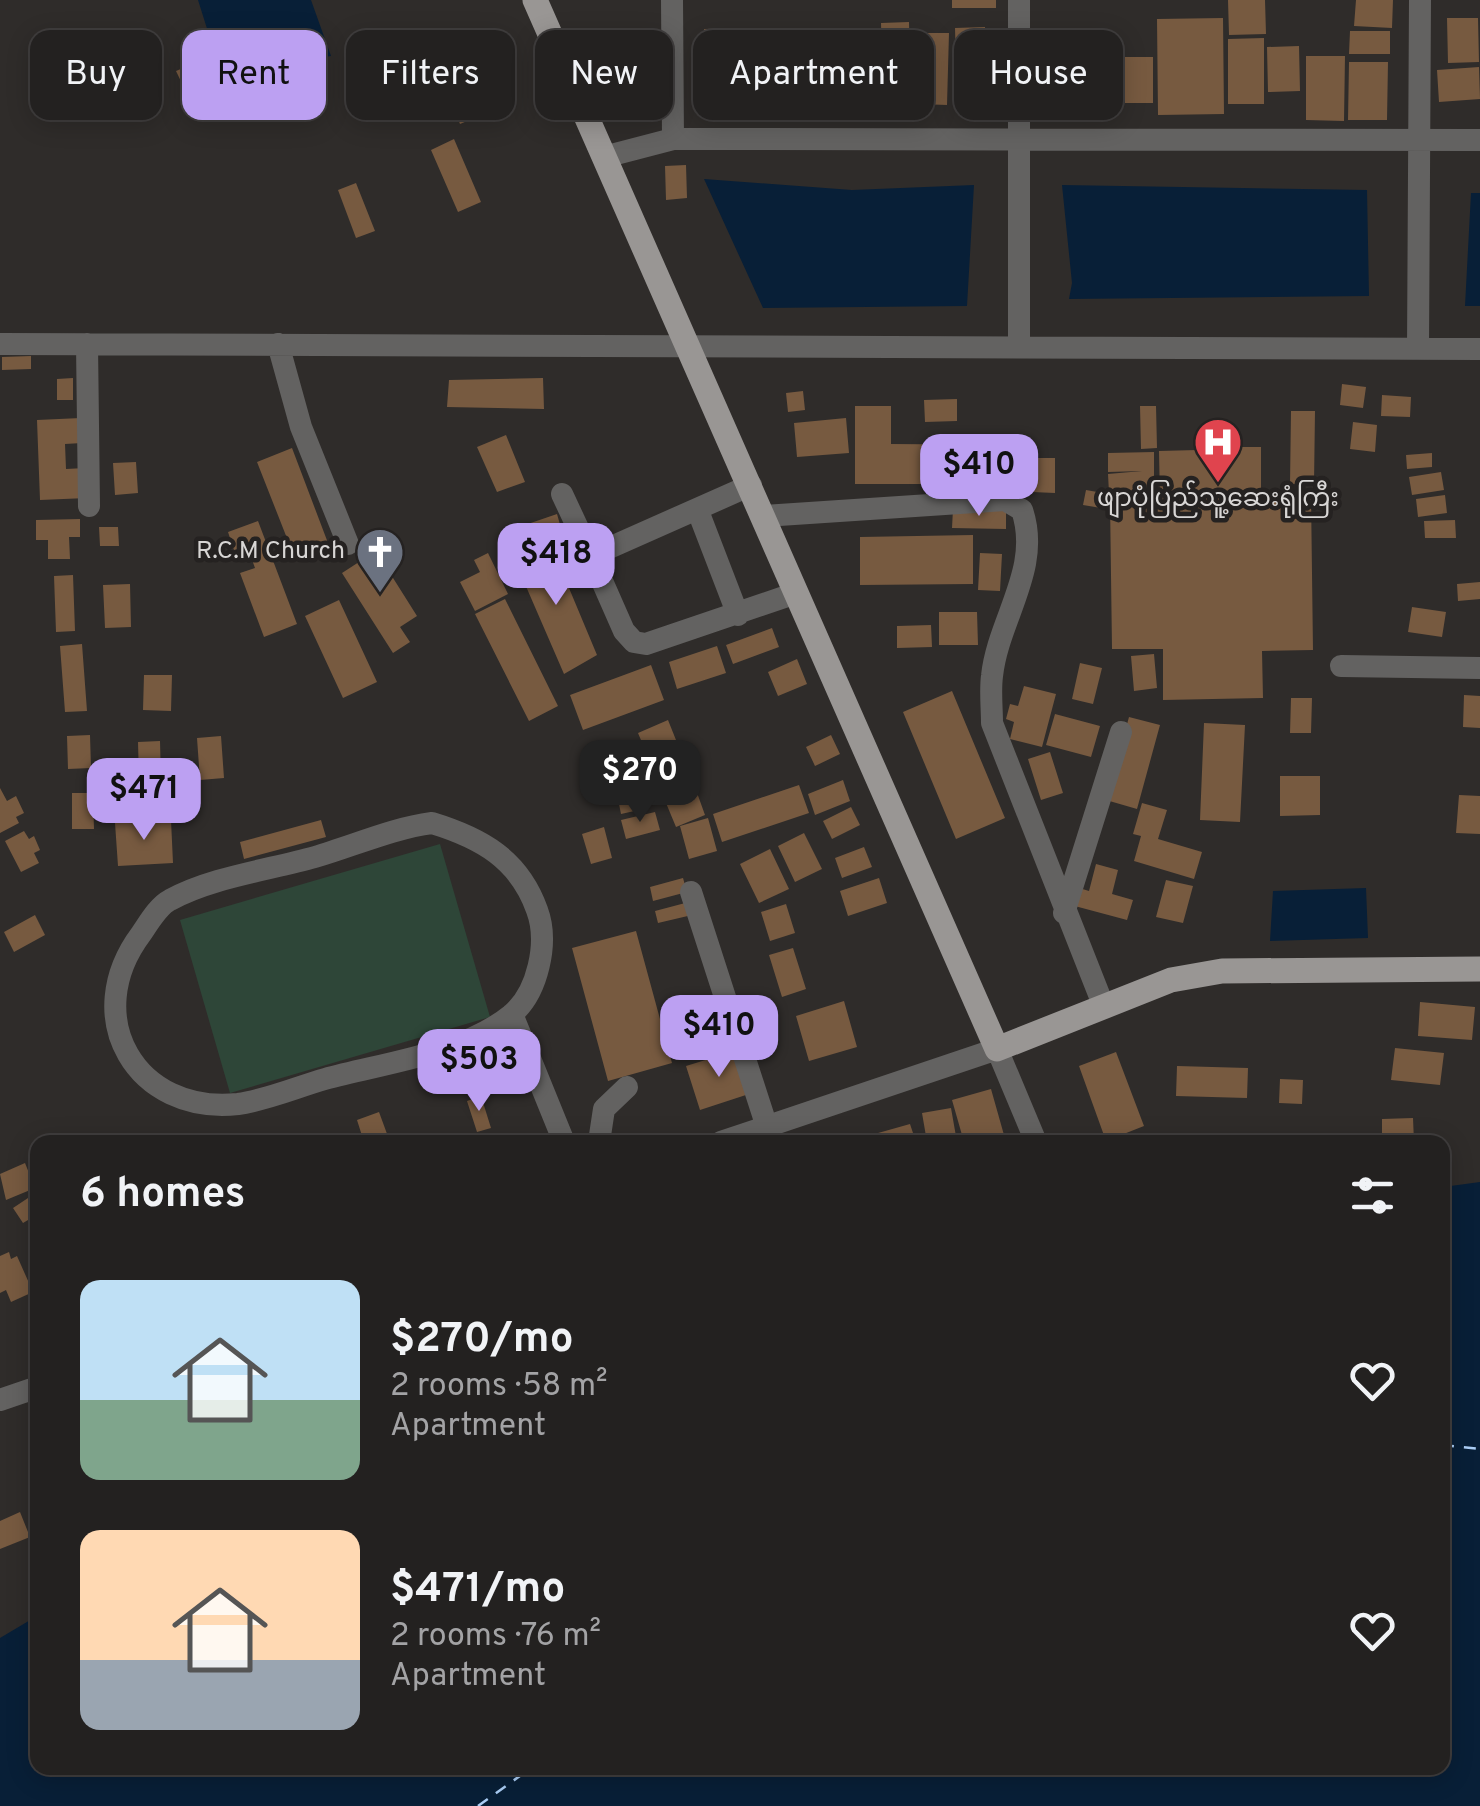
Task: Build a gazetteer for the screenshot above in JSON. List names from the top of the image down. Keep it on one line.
{"places":{"hospital":["ဖျာပုံပြည်သူ့ဆေးရုံကြီး"],"church":["R.C.M Church"]},"page":{"chip":["Buy","Rent","Filters","New","Apartment","House"],"price":["$410","$418","$270","$471","$410","$503"],"heading":"6 homes","list":[{"name":"$270/mo","note":"2 rooms · 58 m² · Apartment"},{"name":"$471/mo","note":"2 rooms · 76 m² · Apartment"}]}}
